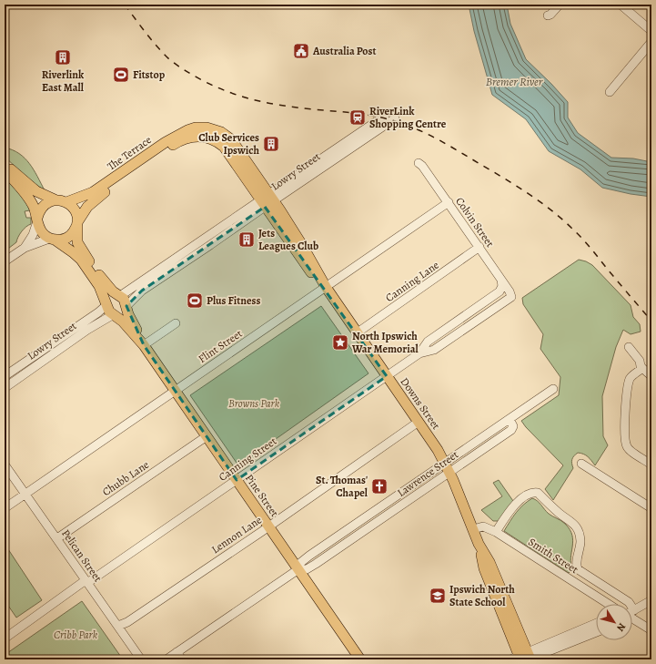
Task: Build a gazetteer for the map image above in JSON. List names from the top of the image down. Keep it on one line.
{"streets":{"main road":["The Terrace","Lowry Street","Downs Street","Pine Street"],"street":["Colvin Street","Canning Lane","Flint Street","Canning Street","Lawrence Street","Chubb Lane","Lennon Lane","Pelican Street","Smith Street"]},"crossings":[["The Terrace","Downs Street"],["Lowry Street","Downs Street"],["Lowry Street","Pine Street"],["Colvin Street","Canning Lane"],["Colvin Street","Flint Street"],["Colvin Street","Canning Street"],["Canning Lane","Downs Street"],["Flint Street","Downs Street"],["Flint Street","Pine Street"],["Flint Street","Pelican Street"],["Downs Street","Canning Street"],["Downs Street","Lawrence Street"],["Downs Street","Lennon Lane"],["Downs Street","Smith Street"],["Canning Street","Pine Street"],["Canning Street","Pelican Street"],["Lawrence Street","Pine Street"],["Chubb Lane","Pine Street"],["Chubb Lane","Pelican Street"],["Pine Street","Lennon Lane"],["Lennon Lane","Pelican Street"]],"water":["Bremer River"],"parks":["Browns Park","Cribb Park"],"places":{"public building":["Australia Post"],"building":["Riverlink East Mall","Club Services Ipswich","Jets Leagues Club"],"sports":["Fitstop","Plus Fitness"],"station":["RiverLink Shopping Centre"],"place":["North Ipswich War Memorial"],"church":["St. Thomas' Chapel"],"school or university":["Ipswich North State School"]},"north":"bottom right"}
